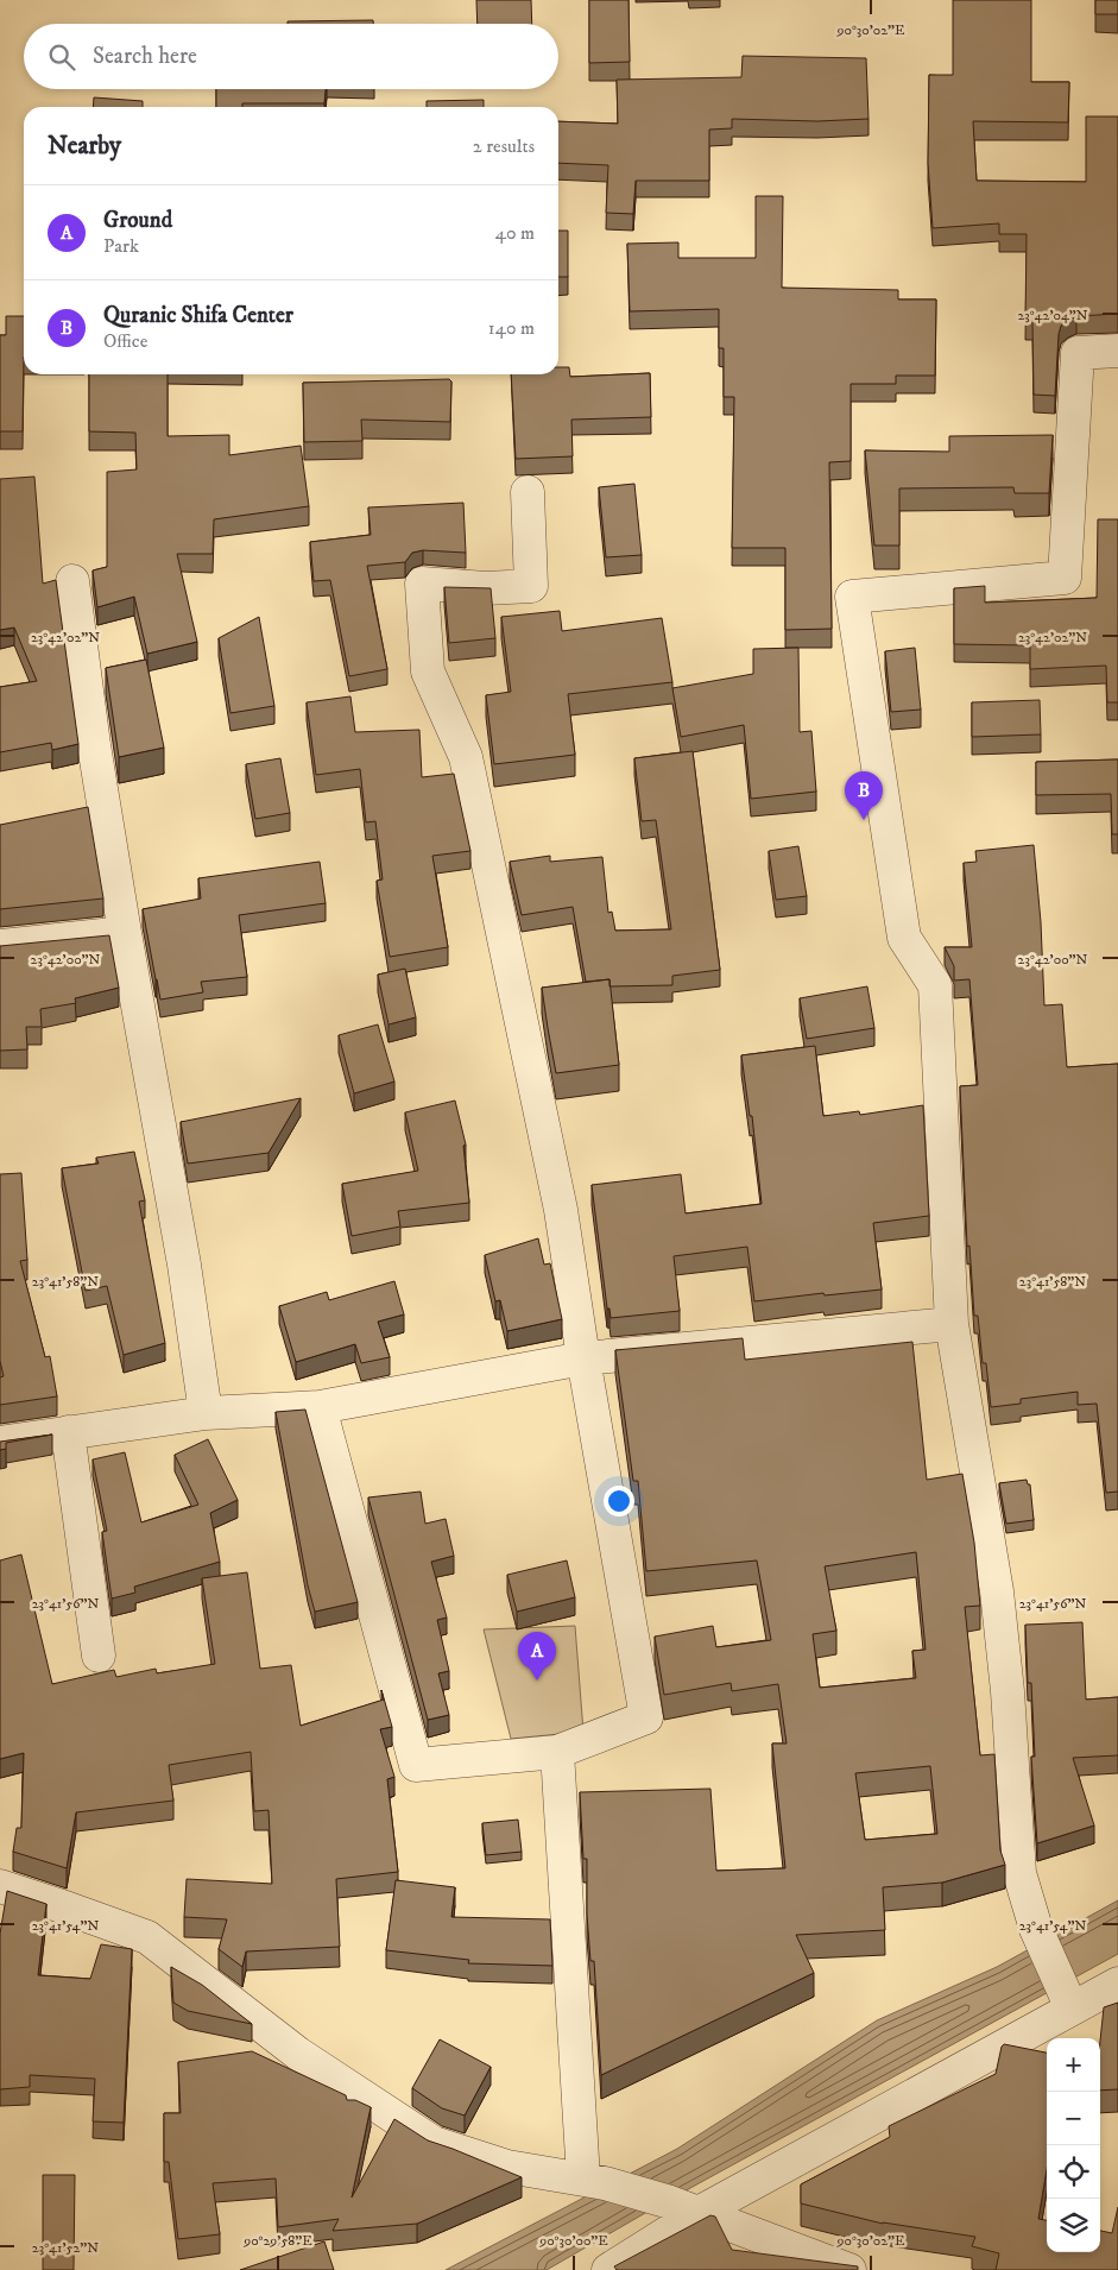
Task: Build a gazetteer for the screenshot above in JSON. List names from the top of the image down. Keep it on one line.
{"page":{"search":"Search here","heading":["Nearby","2 results"],"list":[{"mark":"A","name":"Ground","note":"Park","value":"40 m"},{"mark":"B","name":"Quranic Shifa Center","note":"Office","value":"140 m"}],"pins":["B","A"],"map_buttons":["+","−"]},"coordinates":["90°30'02\"E","23°42'04\"N","23°42'02\"N","23°42'00\"N","23°41'58\"N","23°41'56\"N","23°41'54\"N","90°29'58\"E","90°30'00\"E","23°41'52\"N"]}
